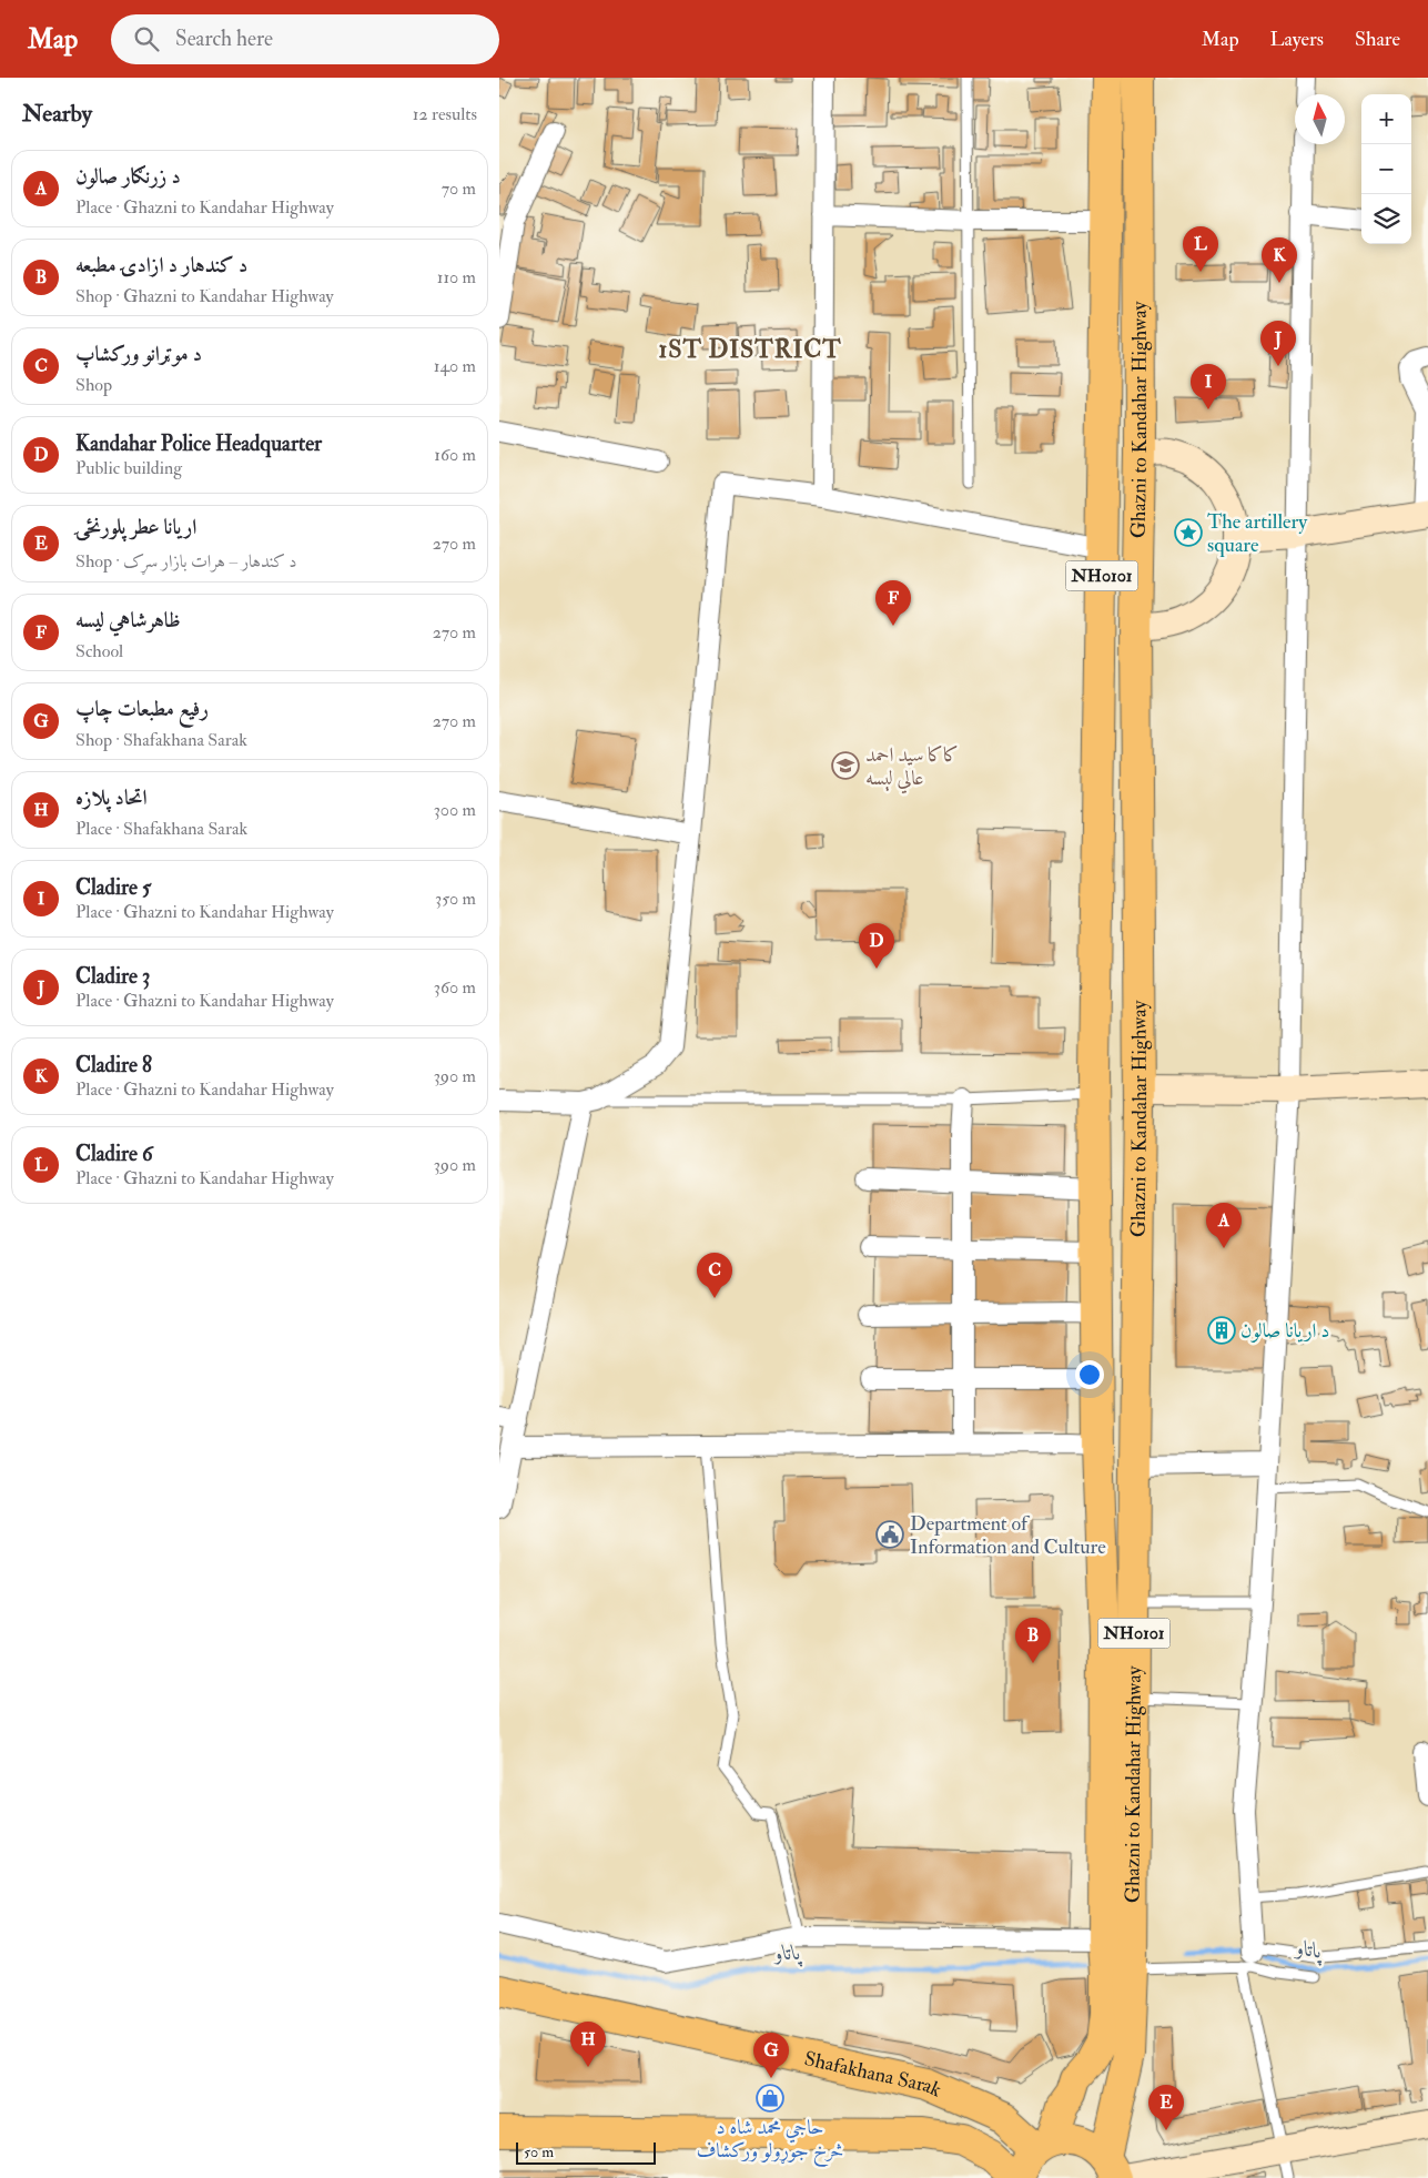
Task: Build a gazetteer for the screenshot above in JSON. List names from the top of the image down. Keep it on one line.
{"streets":{"main road":["Ghazni to Kandahar Highway","NH0101","Shafakhana Sarak"]},"crossings":[["Ghazni to Kandahar Highway","Shafakhana Sarak"]],"districts":["1ST DISTRICT"],"water":["پاتاو"],"places":{"place":["The artillery square"],"school or university":["کاکا سید احمد عالي لېسه"],"building":["د اریانا صالون"],"public building":["Department of Information and Culture"],"shop":["حاجي محمد شاه د څرخ جوړولو ورکشاف"]},"scale_bar":"50 m","north":"top","page":{"header":"Map","search":"Search here","nav":["Map","Layers","Share"],"heading":["Nearby","12 results"],"map_buttons":["+","−"],"list":[{"mark":"A","name":"د زرنګار صالون","note":"Place · Ghazni to Kandahar Highway","value":"70 m"},{"mark":"B","name":"د کندهار د ازادۍ مطبعه","note":"Shop · Ghazni to Kandahar Highway","value":"110 m"},{"mark":"C","name":"د موټرانو ورکشاپ","note":"Shop","value":"140 m"},{"mark":"D","name":"Kandahar Police Headquarter","note":"Public building","value":"160 m"},{"mark":"E","name":"اريانا عطر پلورنځۍ","note":"Shop · د کندهار – هرات بازار سړک","value":"270 m"},{"mark":"F","name":"ظاهرشاهي لیسه","note":"School","value":"270 m"},{"mark":"G","name":"رفیع مطبعات چاپ","note":"Shop · Shafakhana Sarak","value":"270 m"},{"mark":"H","name":"اتحاد پلازه","note":"Place · Shafakhana Sarak","value":"300 m"},{"mark":"I","name":"Cladire 5","note":"Place · Ghazni to Kandahar Highway","value":"350 m"},{"mark":"J","name":"Cladire 3","note":"Place · Ghazni to Kandahar Highway","value":"360 m"},{"mark":"K","name":"Cladire 8","note":"Place · Ghazni to Kandahar Highway","value":"390 m"},{"mark":"L","name":"Cladire 6","note":"Place · Ghazni to Kandahar Highway","value":"390 m"}],"pins":["L","K","J","I","F","D","A","C","B","H","G","E"],"scale":"50 m"}}
